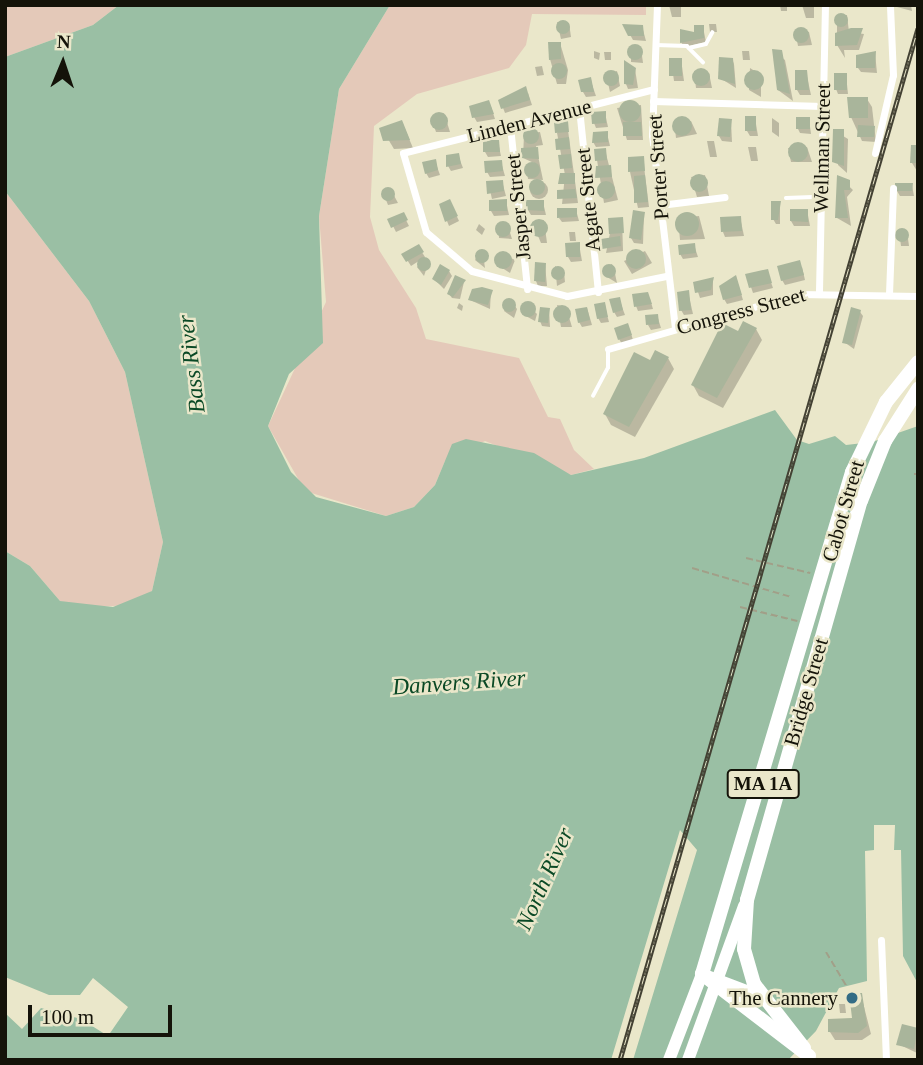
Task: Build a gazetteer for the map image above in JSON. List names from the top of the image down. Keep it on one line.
{"streets":{"highway":["Cabot Street","Bridge Street","MA 1A"],"street":["Linden Avenue","Wellman Street","Porter Street","Agate Street","Jasper Street","Congress Street"]},"crossings":[["Linden Avenue","Porter Street"],["Linden Avenue","Agate Street"],["Linden Avenue","Jasper Street"],["Wellman Street","Congress Street"],["Porter Street","Congress Street"],["Cabot Street","Bridge Street"]],"water":["Bass River","Danvers River","North River"],"places":["The Cannery"],"scale_bar":"100 m","north":"top"}
